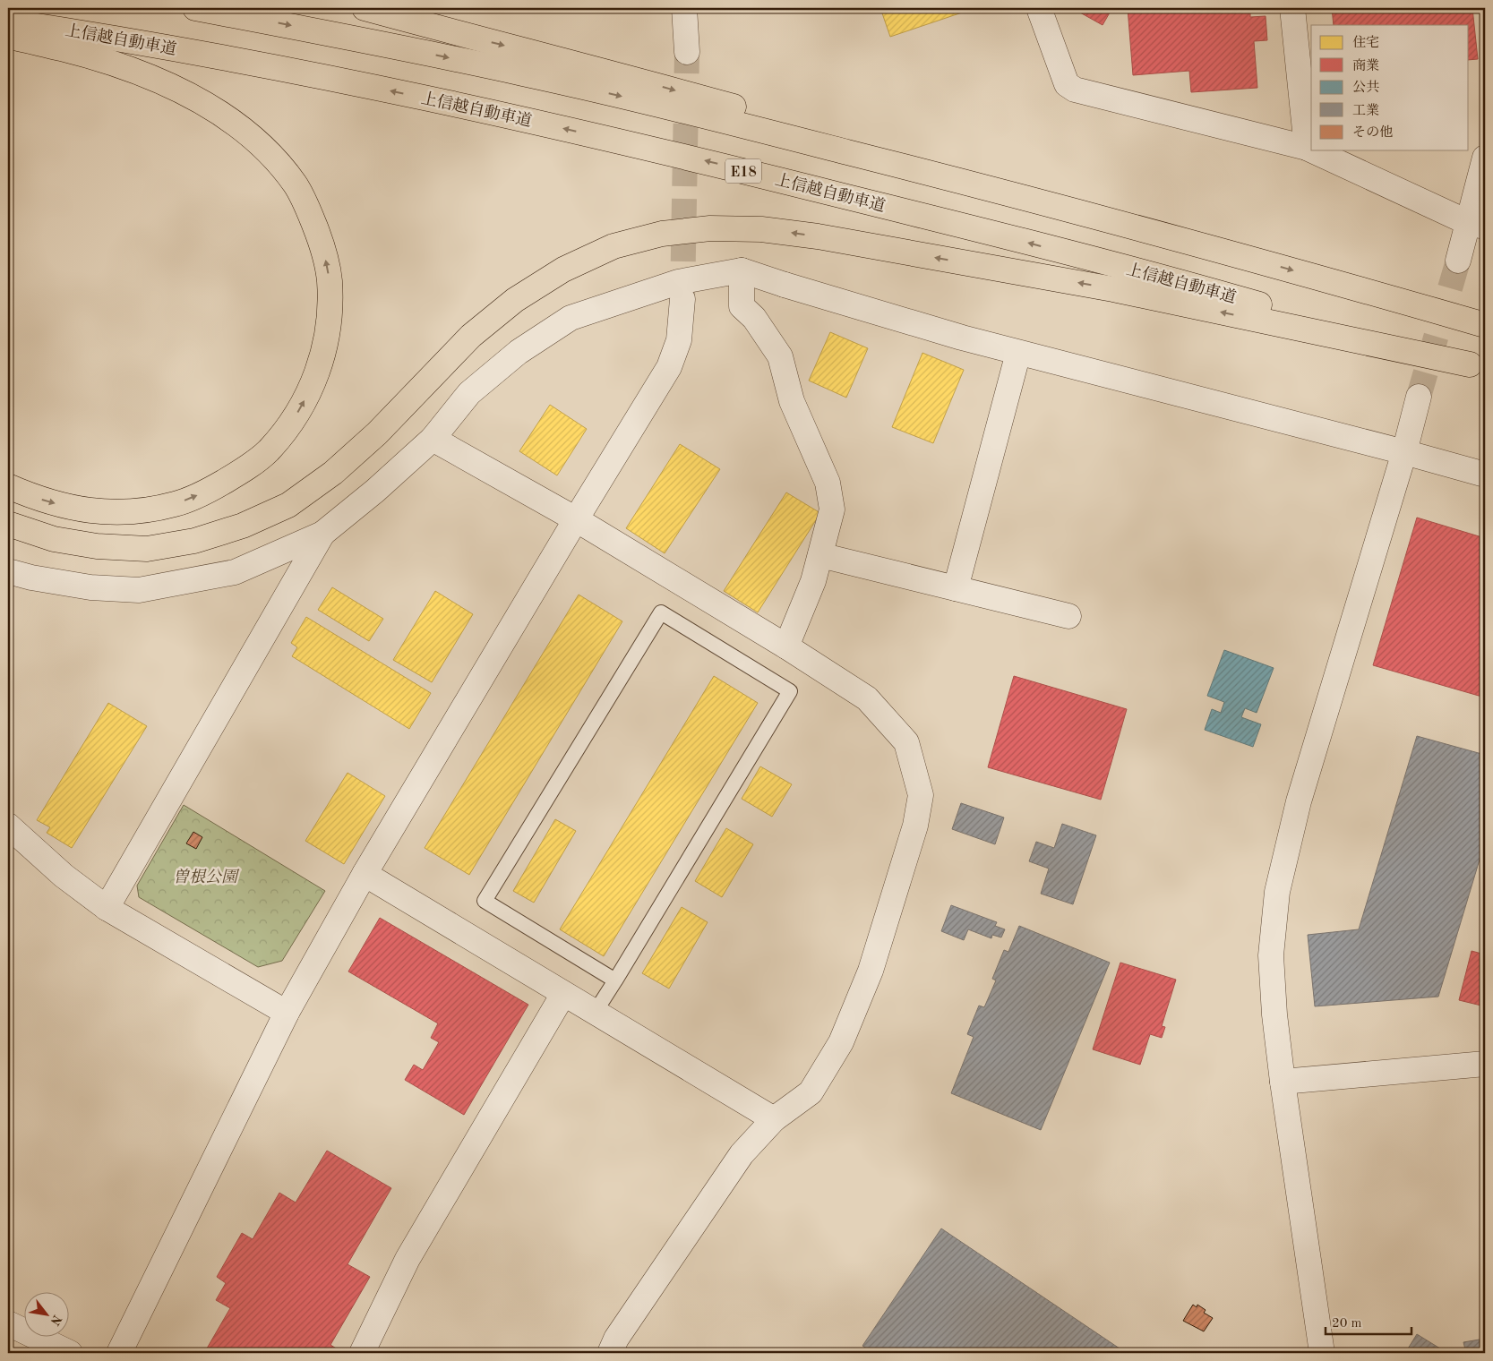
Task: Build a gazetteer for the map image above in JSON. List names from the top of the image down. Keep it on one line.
{"streets":{"highway":["上信越自動車道","E18"]},"parks":["曽根公園"],"legend":["住宅","商業","公共","工業","その他"],"scale_bar":"20 m","north":"bottom right"}
